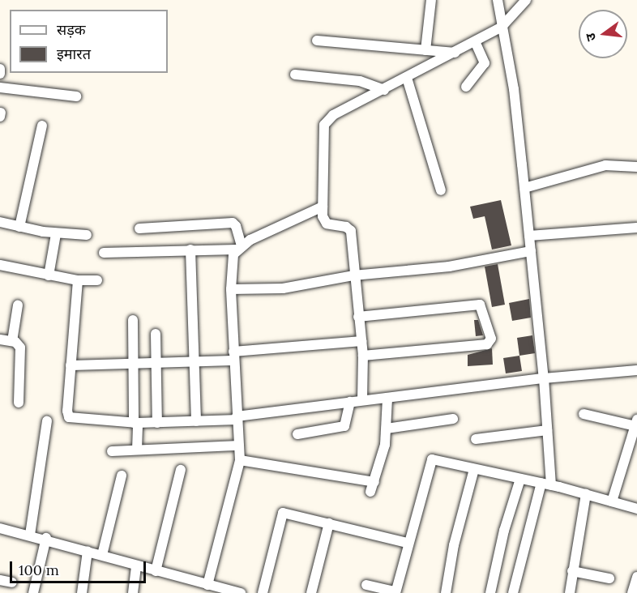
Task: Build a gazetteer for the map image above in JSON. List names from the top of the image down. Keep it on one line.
{"legend":["सड़क","इमारत"],"scale_bar":"100 m","north":"left"}
